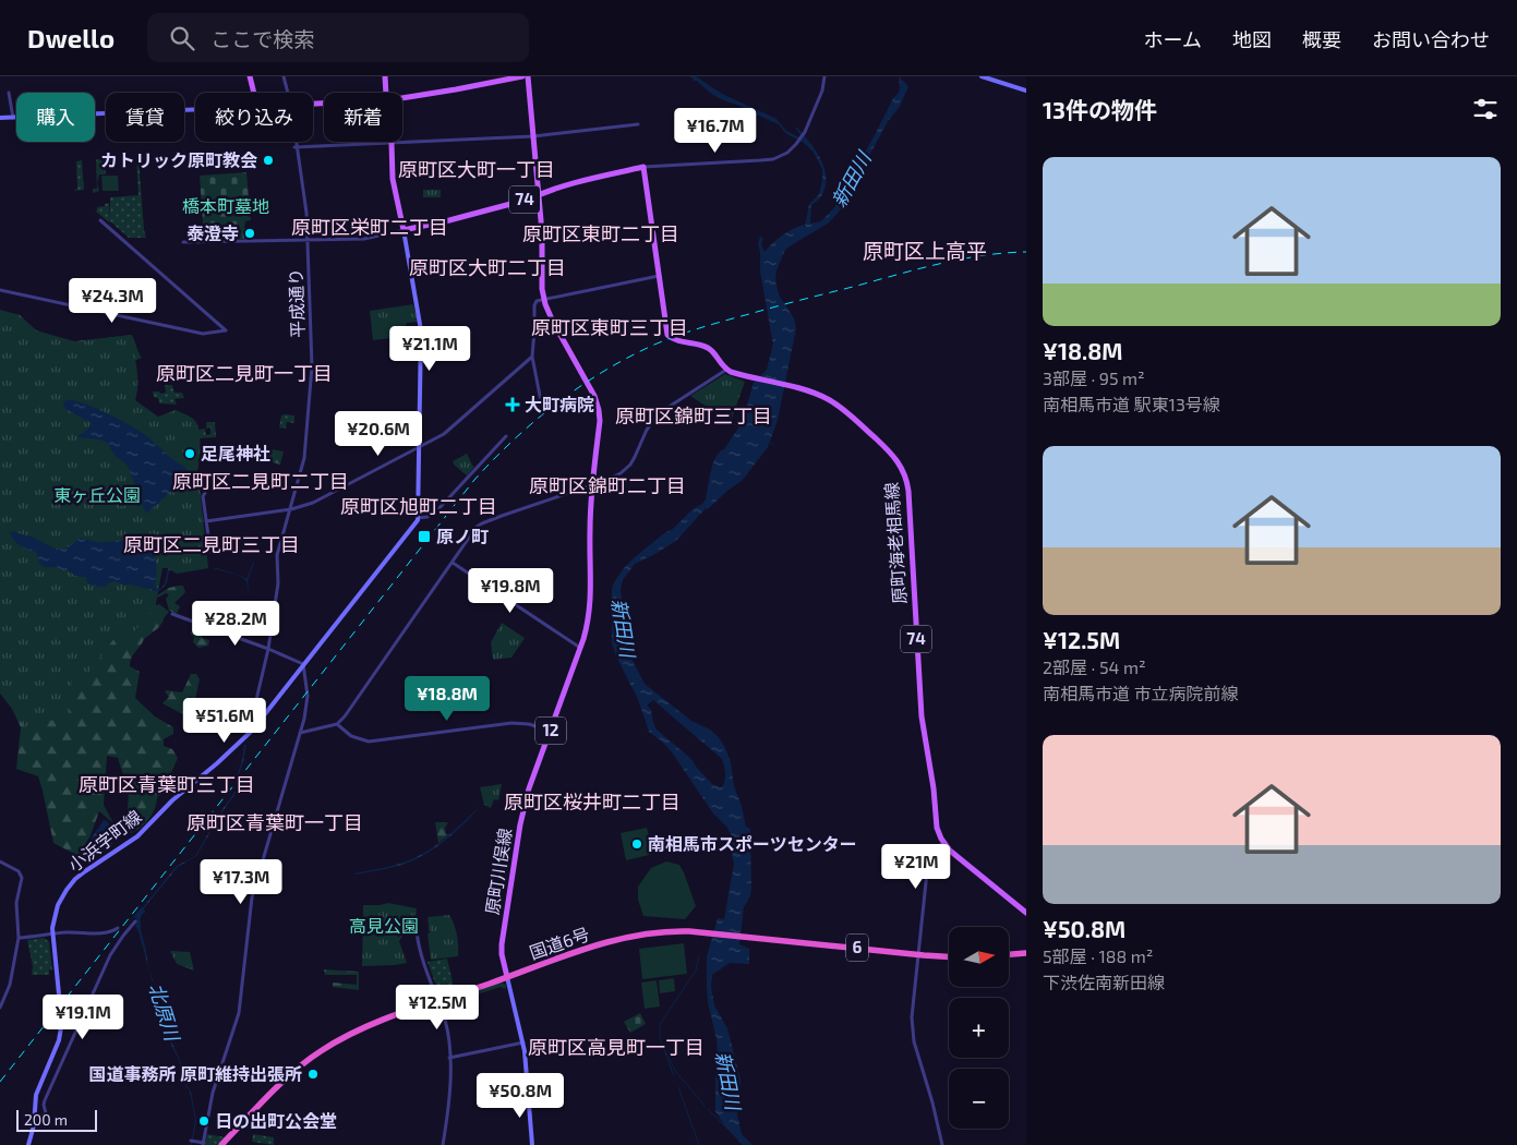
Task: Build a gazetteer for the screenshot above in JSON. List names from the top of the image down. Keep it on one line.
{"streets":{"highway":["国道6号","6"],"main road":["74","原町海老相馬線","12","小浜字町線","原町川俣線"],"street":["平成通り"]},"crossings":[["74","原町川俣線"],["平成通り","小浜字町線"],["原町川俣線","国道6号"]],"districts":["原町区大町一丁目","原町区栄町二丁目","原町区東町二丁目","原町区上高平","原町区大町二丁目","原町区東町三丁目","原町区二見町一丁目","原町区錦町三丁目","原町区二見町二丁目","原町区錦町二丁目","原町区旭町二丁目","原町区二見町三丁目","原町区青葉町三丁目","原町区桜井町二丁目","原町区青葉町一丁目","原町区高見町一丁目"],"water":["新田川","北原川"],"parks":["橋本町墓地","東ヶ丘公園","高見公園"],"places":{"other":["カトリック原町教会","泰澄寺","足尾神社","南相馬市スポーツセンター","国道事務所 原町維持出張所","日の出町公会堂"],"health":["大町病院"],"transit":["原ノ町"]},"scale_bar":"200 m","north":"right","page":{"header":"Dwello","search":"ここで検索","nav":["ホーム","地図","概要","お問い合わせ"],"heading":"13件の物件","chip":["購入","賃貸","絞り込み","新着"],"price":["¥16.7M","¥24.3M","¥21.1M","¥20.6M","¥19.8M","¥28.2M","¥18.8M","¥51.6M","¥21M","¥17.3M","¥12.5M","¥19.1M","¥50.8M"],"list":[{"name":"¥18.8M","note":"3部屋 · 95 m² · 南相馬市道 駅東13号線"},{"name":"¥12.5M","note":"2部屋 · 54 m² · 南相馬市道 市立病院前線"},{"name":"¥50.8M","note":"5部屋 · 188 m² · 下渋佐南新田線"}],"map_buttons":["+","−"],"scale":"200 m"}}
